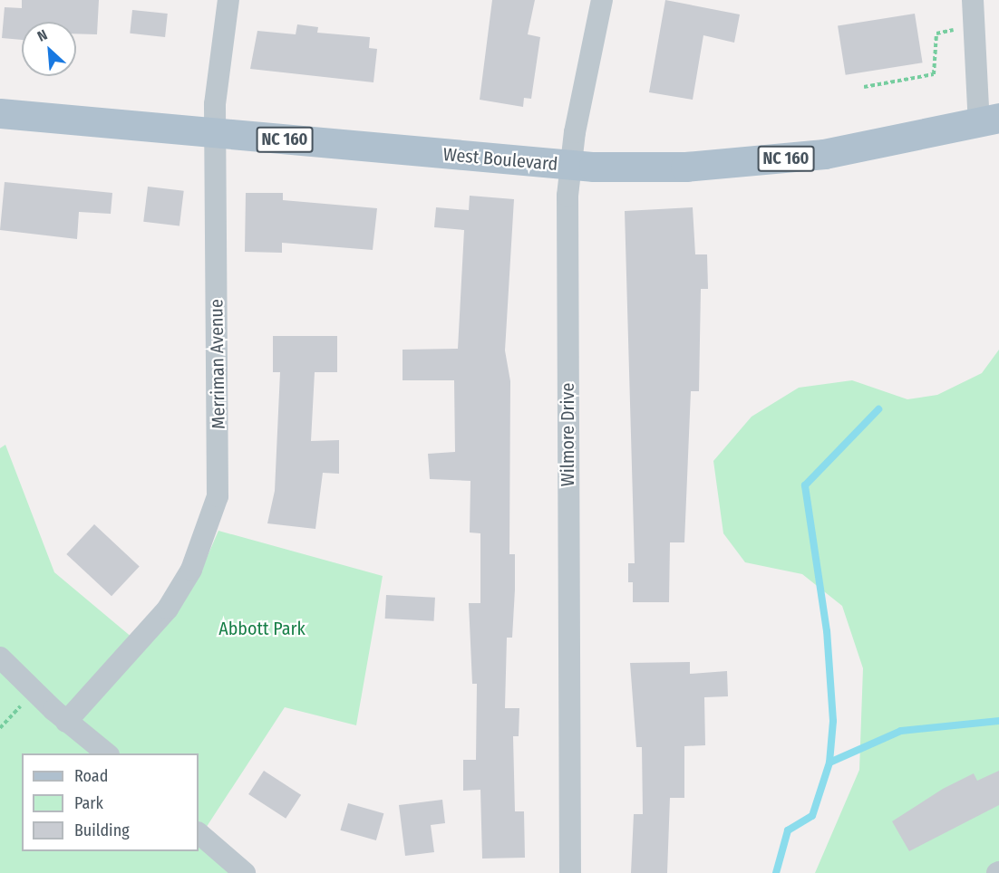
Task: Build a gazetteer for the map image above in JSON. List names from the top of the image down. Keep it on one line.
{"streets":{"main road":["NC 160","West Boulevard"],"street":["Merriman Avenue","Wilmore Drive"]},"crossings":[["West Boulevard","Merriman Avenue"],["West Boulevard","Wilmore Drive"]],"parks":["Abbott Park"],"legend":["Road","Park","Building"],"north":"top left"}
